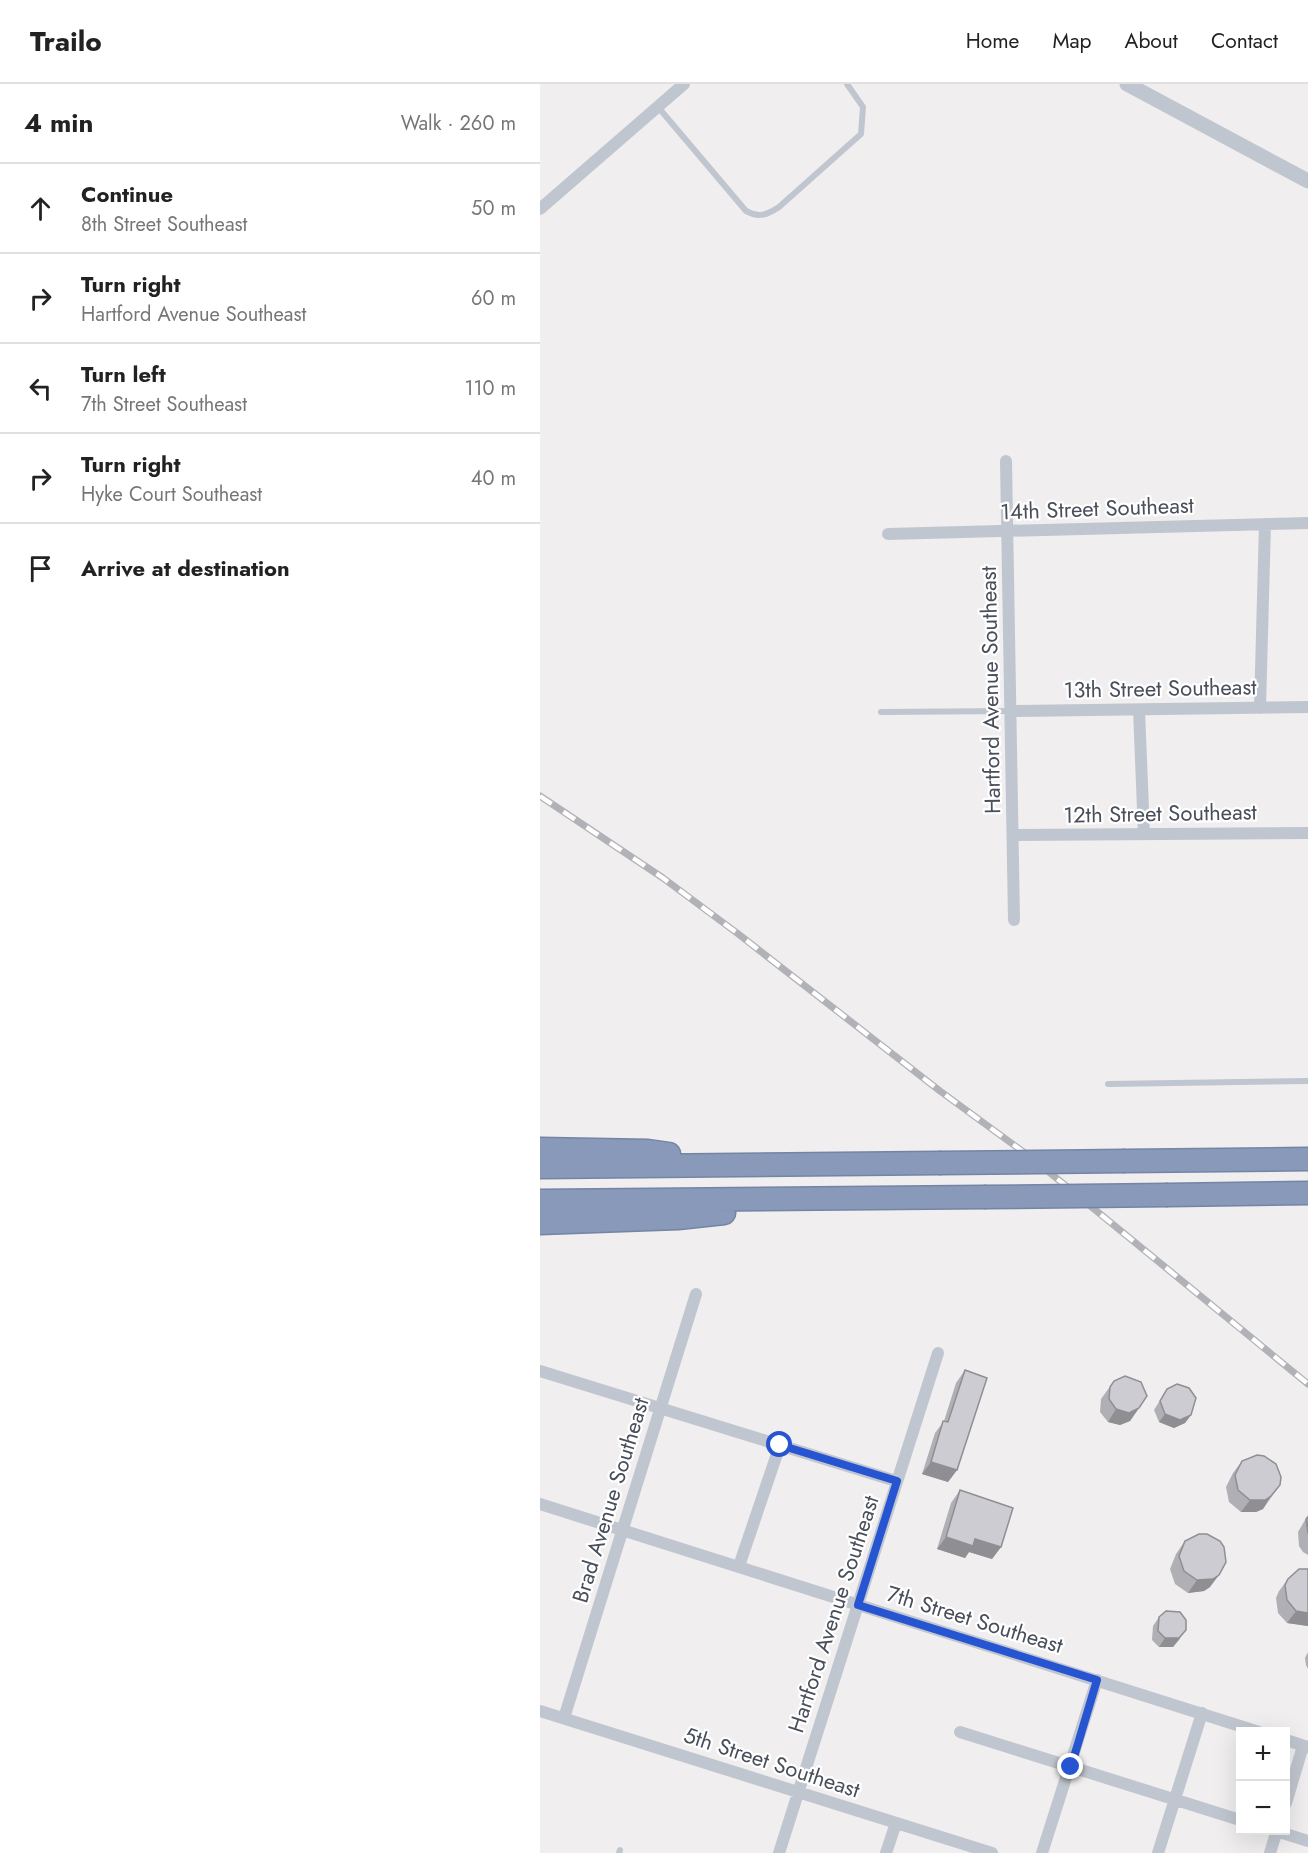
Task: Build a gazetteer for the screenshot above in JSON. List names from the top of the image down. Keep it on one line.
{"streets":{"street":["14th Street Southeast","13th Street Southeast","Hartford Avenue Southeast","12th Street Southeast","Brad Avenue Southeast","7th Street Southeast","5th Street Southeast"]},"crossings":[["14th Street Southeast","Hartford Avenue Southeast"],["13th Street Southeast","Hartford Avenue Southeast"],["Hartford Avenue Southeast","12th Street Southeast"],["Hartford Avenue Southeast","7th Street Southeast"],["Hartford Avenue Southeast","5th Street Southeast"],["Brad Avenue Southeast","7th Street Southeast"],["Brad Avenue Southeast","5th Street Southeast"]],"page":{"header":"Trailo","nav":["Home","Map","About","Contact"],"heading":["4 min","Walk · 260 m"],"list":[["Continue","8th Street Southeast","50 m"],["Turn right","Hartford Avenue Southeast","60 m"],["Turn left","7th Street Southeast","110 m"],["Turn right","Hyke Court Southeast","40 m"],"Arrive at destination"],"map_buttons":["+","−"]}}
